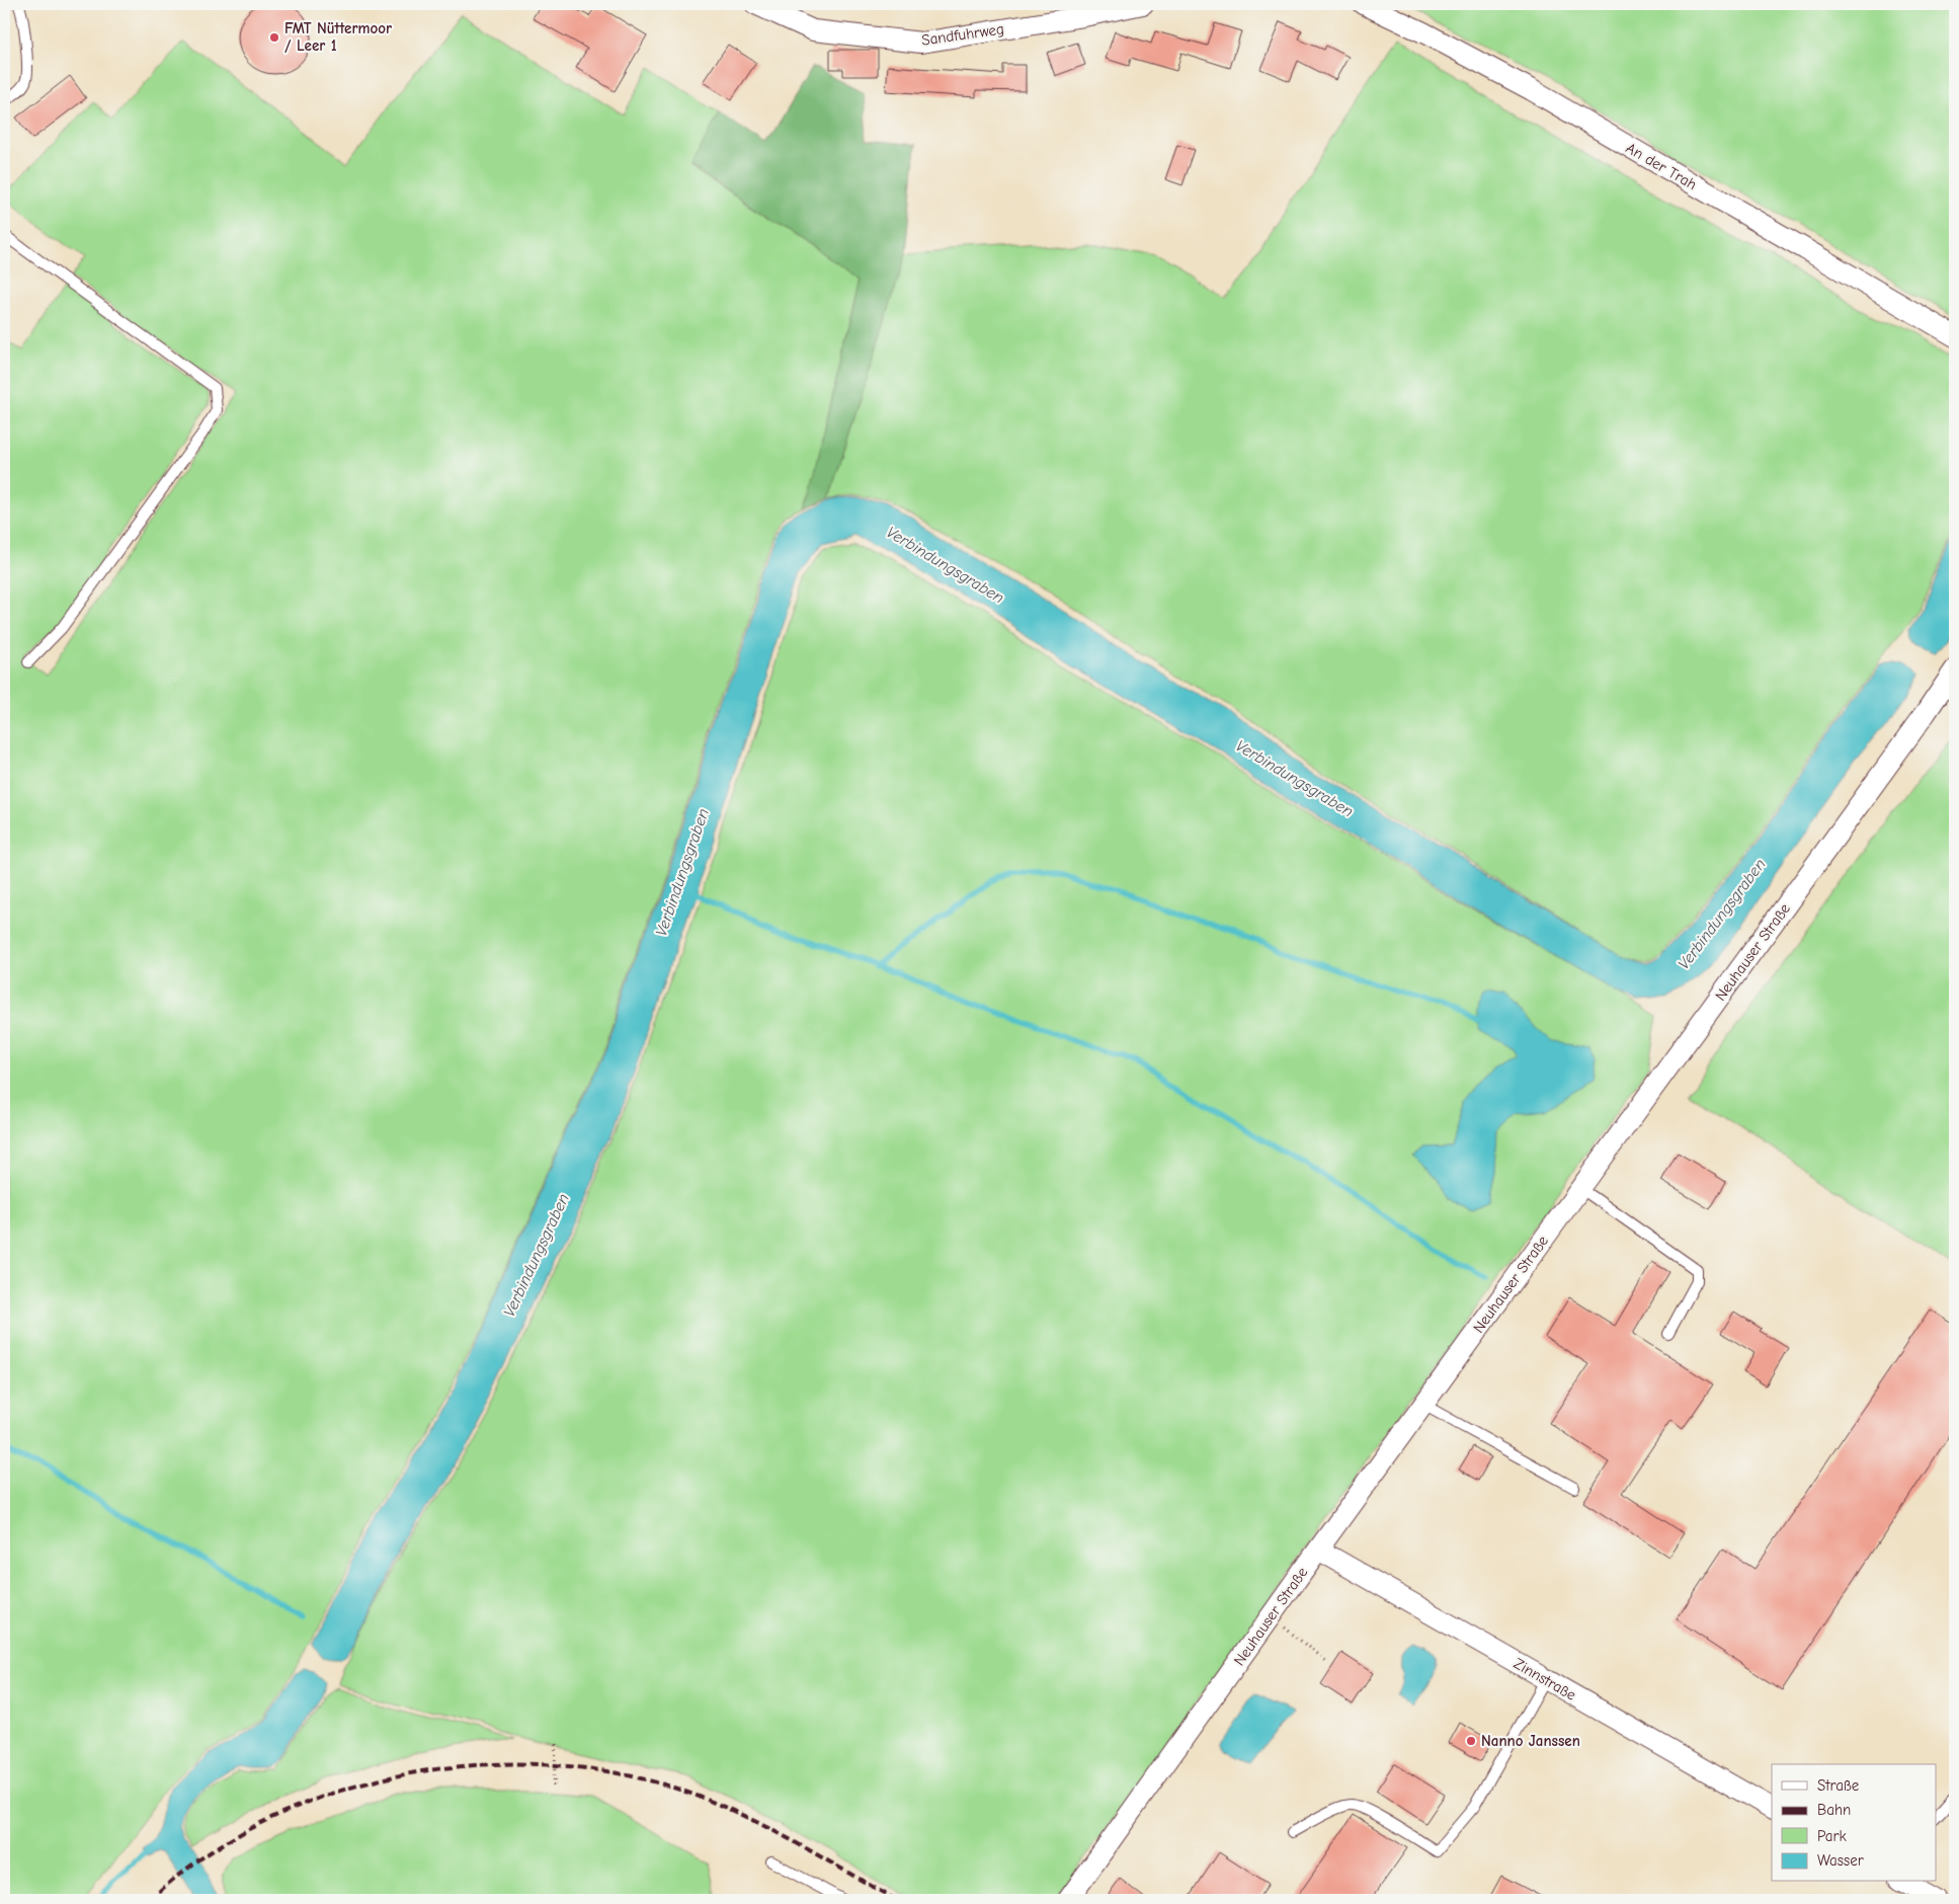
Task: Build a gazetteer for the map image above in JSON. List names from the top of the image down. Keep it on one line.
{"streets":{"street":["Sandfuhrweg","An der Trah","Neuhauser Straße","Zinnstraße"]},"crossings":[["Neuhauser Straße","Zinnstraße"]],"water":["Verbindungsgraben"],"places":["FMT Nüttermoor / Leer 1","Nanno Janssen"],"legend":["Straße","Bahn","Park","Wasser"]}
